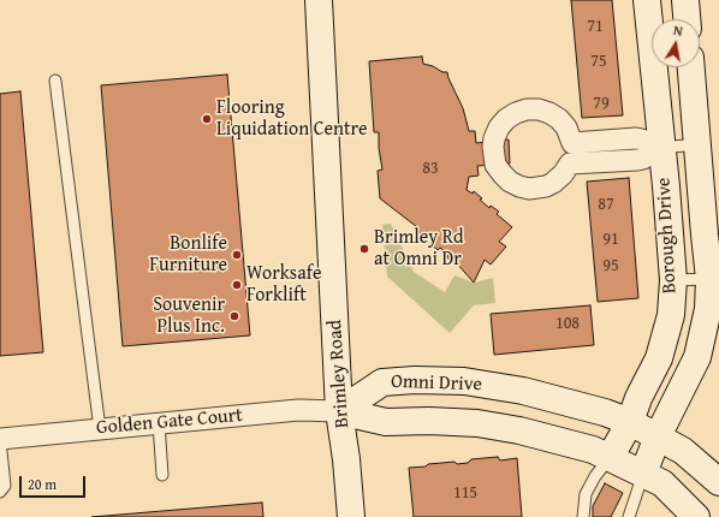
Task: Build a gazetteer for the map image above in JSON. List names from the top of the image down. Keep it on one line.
{"streets":{"street":["Borough Drive","Brimley Road","Omni Drive","Golden Gate Court"]},"crossings":[["Borough Drive","Omni Drive"],["Brimley Road","Omni Drive"],["Brimley Road","Golden Gate Court"],["Omni Drive","Golden Gate Court"]],"places":["Flooring Liquidation Centre","Brimley Rd at Omni Dr","Bonlife Furniture","Worksafe Forklift","Souvenir Plus Inc."],"house_numbers":["71","75","79","83","87","91","95","108","115"],"scale_bar":"20 m","north":"top"}
